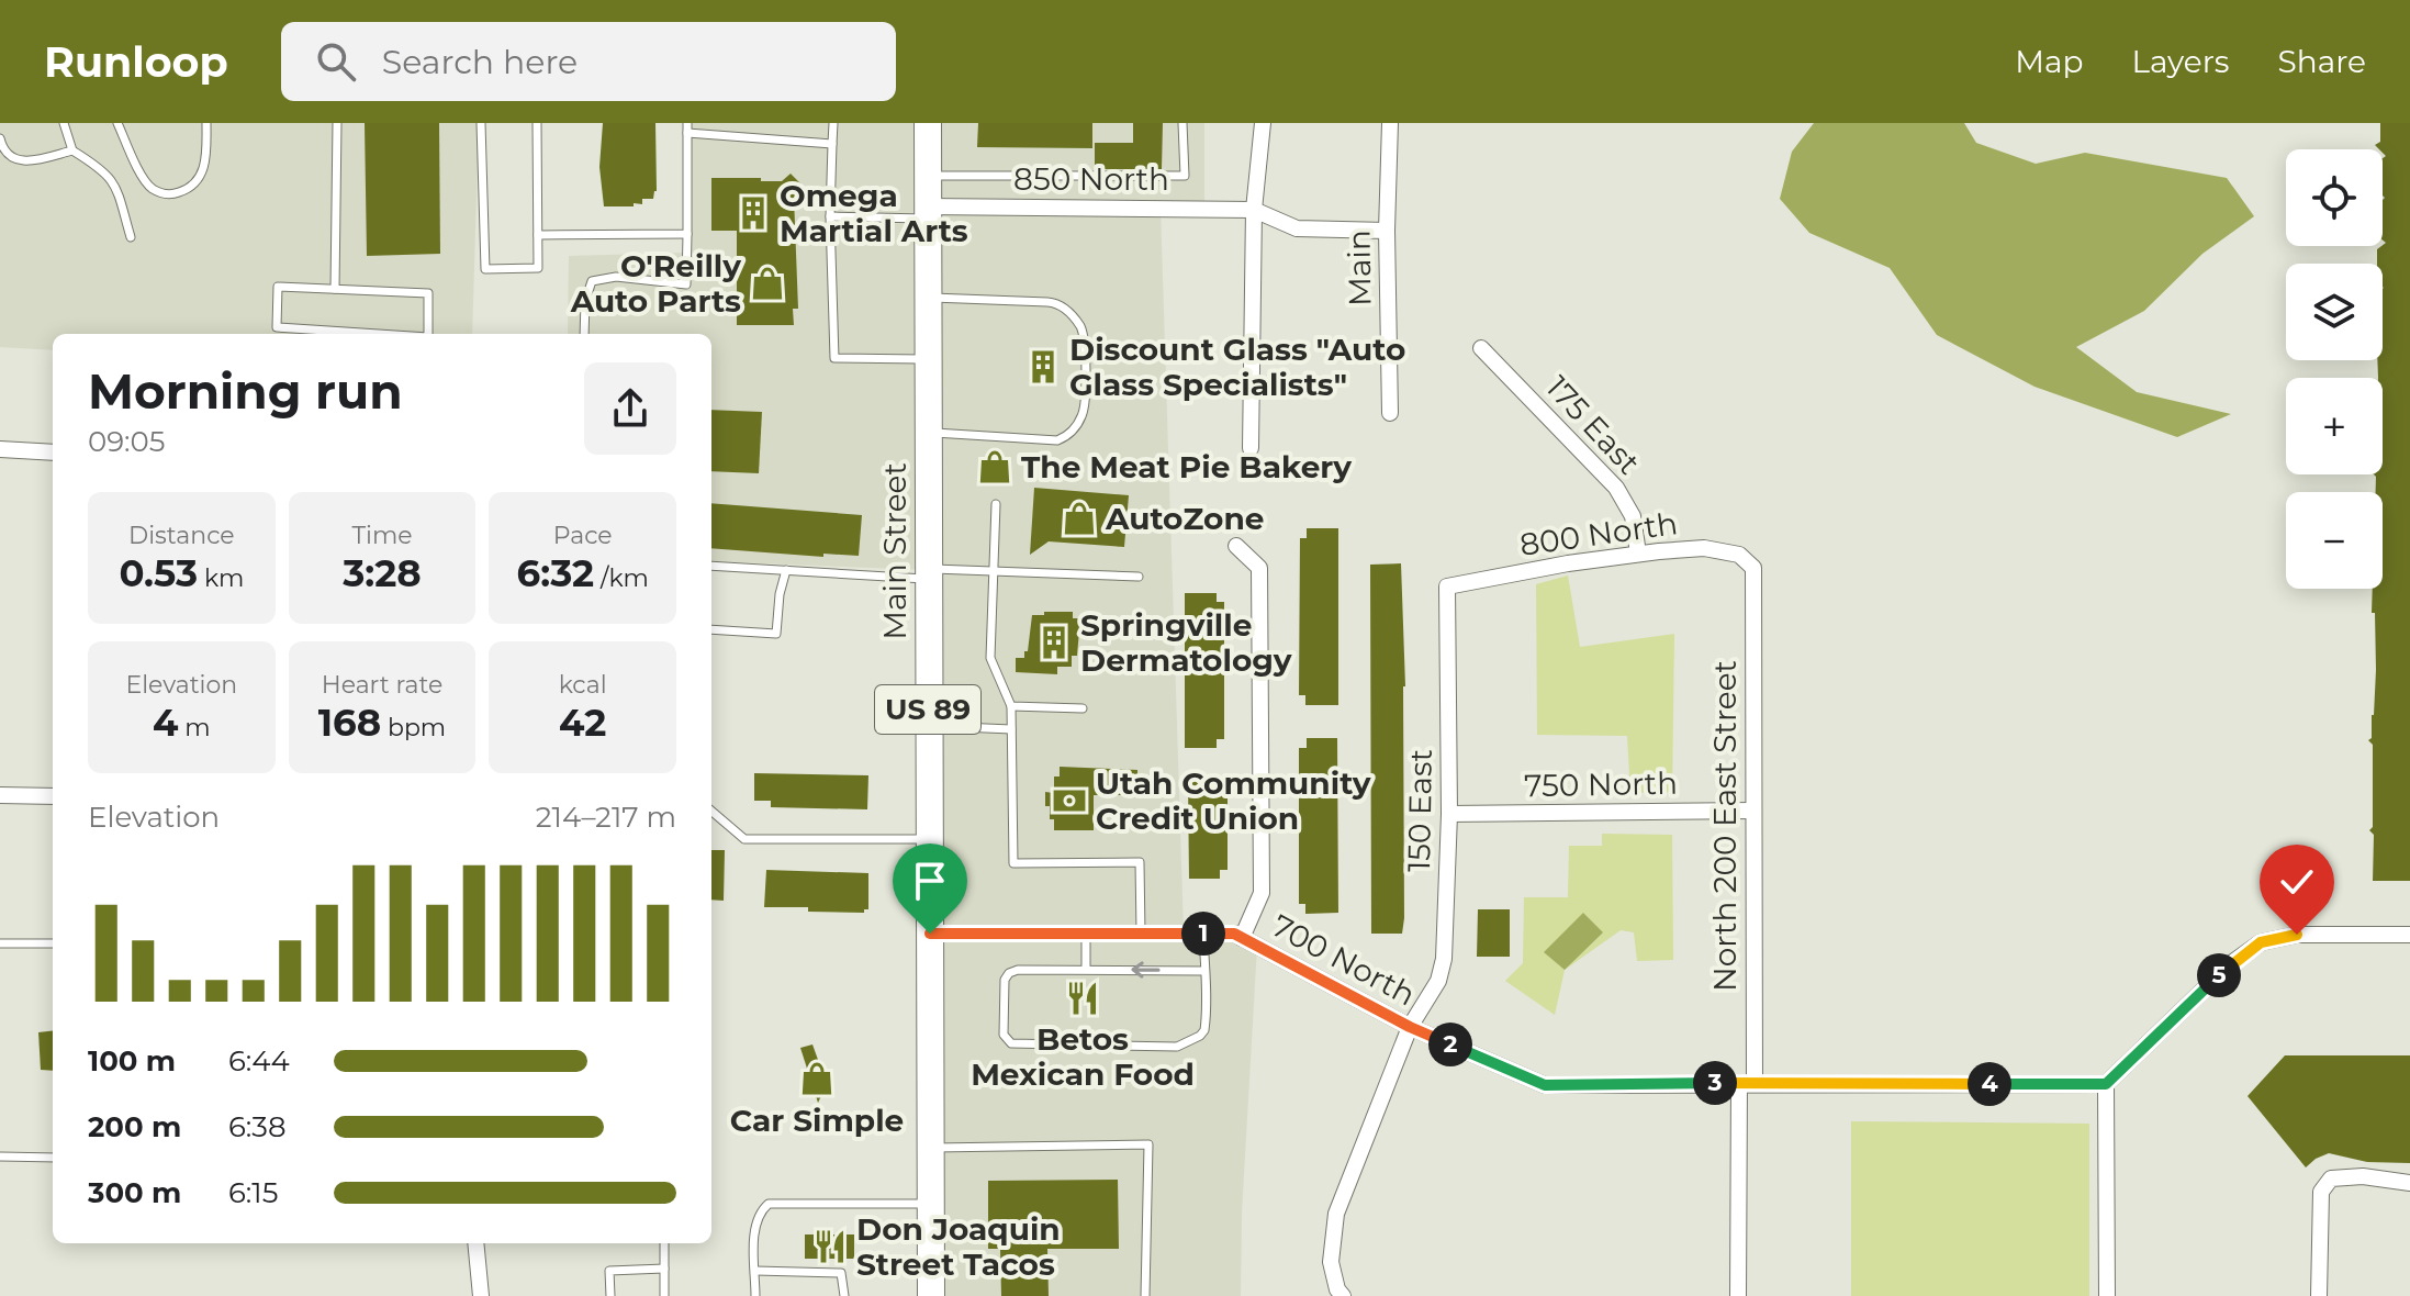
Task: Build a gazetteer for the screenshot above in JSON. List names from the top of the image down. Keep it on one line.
{"streets":{"main road":["Main Street","US 89"],"street":["850 North","Main","175 East","800 North","750 North","150 East","North 200 East Street","700 North"]},"crossings":[["850 North","Main Street"],["175 East","800 North"],["800 North","150 East"],["800 North","North 200 East Street"],["Main Street","700 North"],["750 North","150 East"],["750 North","North 200 East Street"],["150 East","700 North"],["North 200 East Street","700 North"]],"places":{"building":["Omega Martial Arts","Discount Glass \"Auto Glass Specialists\"","Springville Dermatology"],"shop":["O'Reilly Auto Parts","The Meat Pie Bakery","AutoZone","Car Simple"],"bank":["Utah Community Credit Union"],"restaurant":["Betos Mexican Food","Don Joaquin Street Tacos"]},"page":{"header":"Runloop","search":"Search here","nav":["Map","Layers","Share"],"map_buttons":["+","−"],"heading":["Morning run","09:05"],"stats":[["Distance","0.53 km"],["Time","3:28"],["Pace","6:32 /km"],["Elevation","4 m"],["Heart rate","168 bpm"],["kcal","42"]],"chart":["Elevation","214–217 m"],"pins":["1","5","2","3","4"],"list":[{"name":"100 m","note":"6:44"},{"name":"200 m","note":"6:38"},{"name":"300 m","note":"6:15"}]}}
